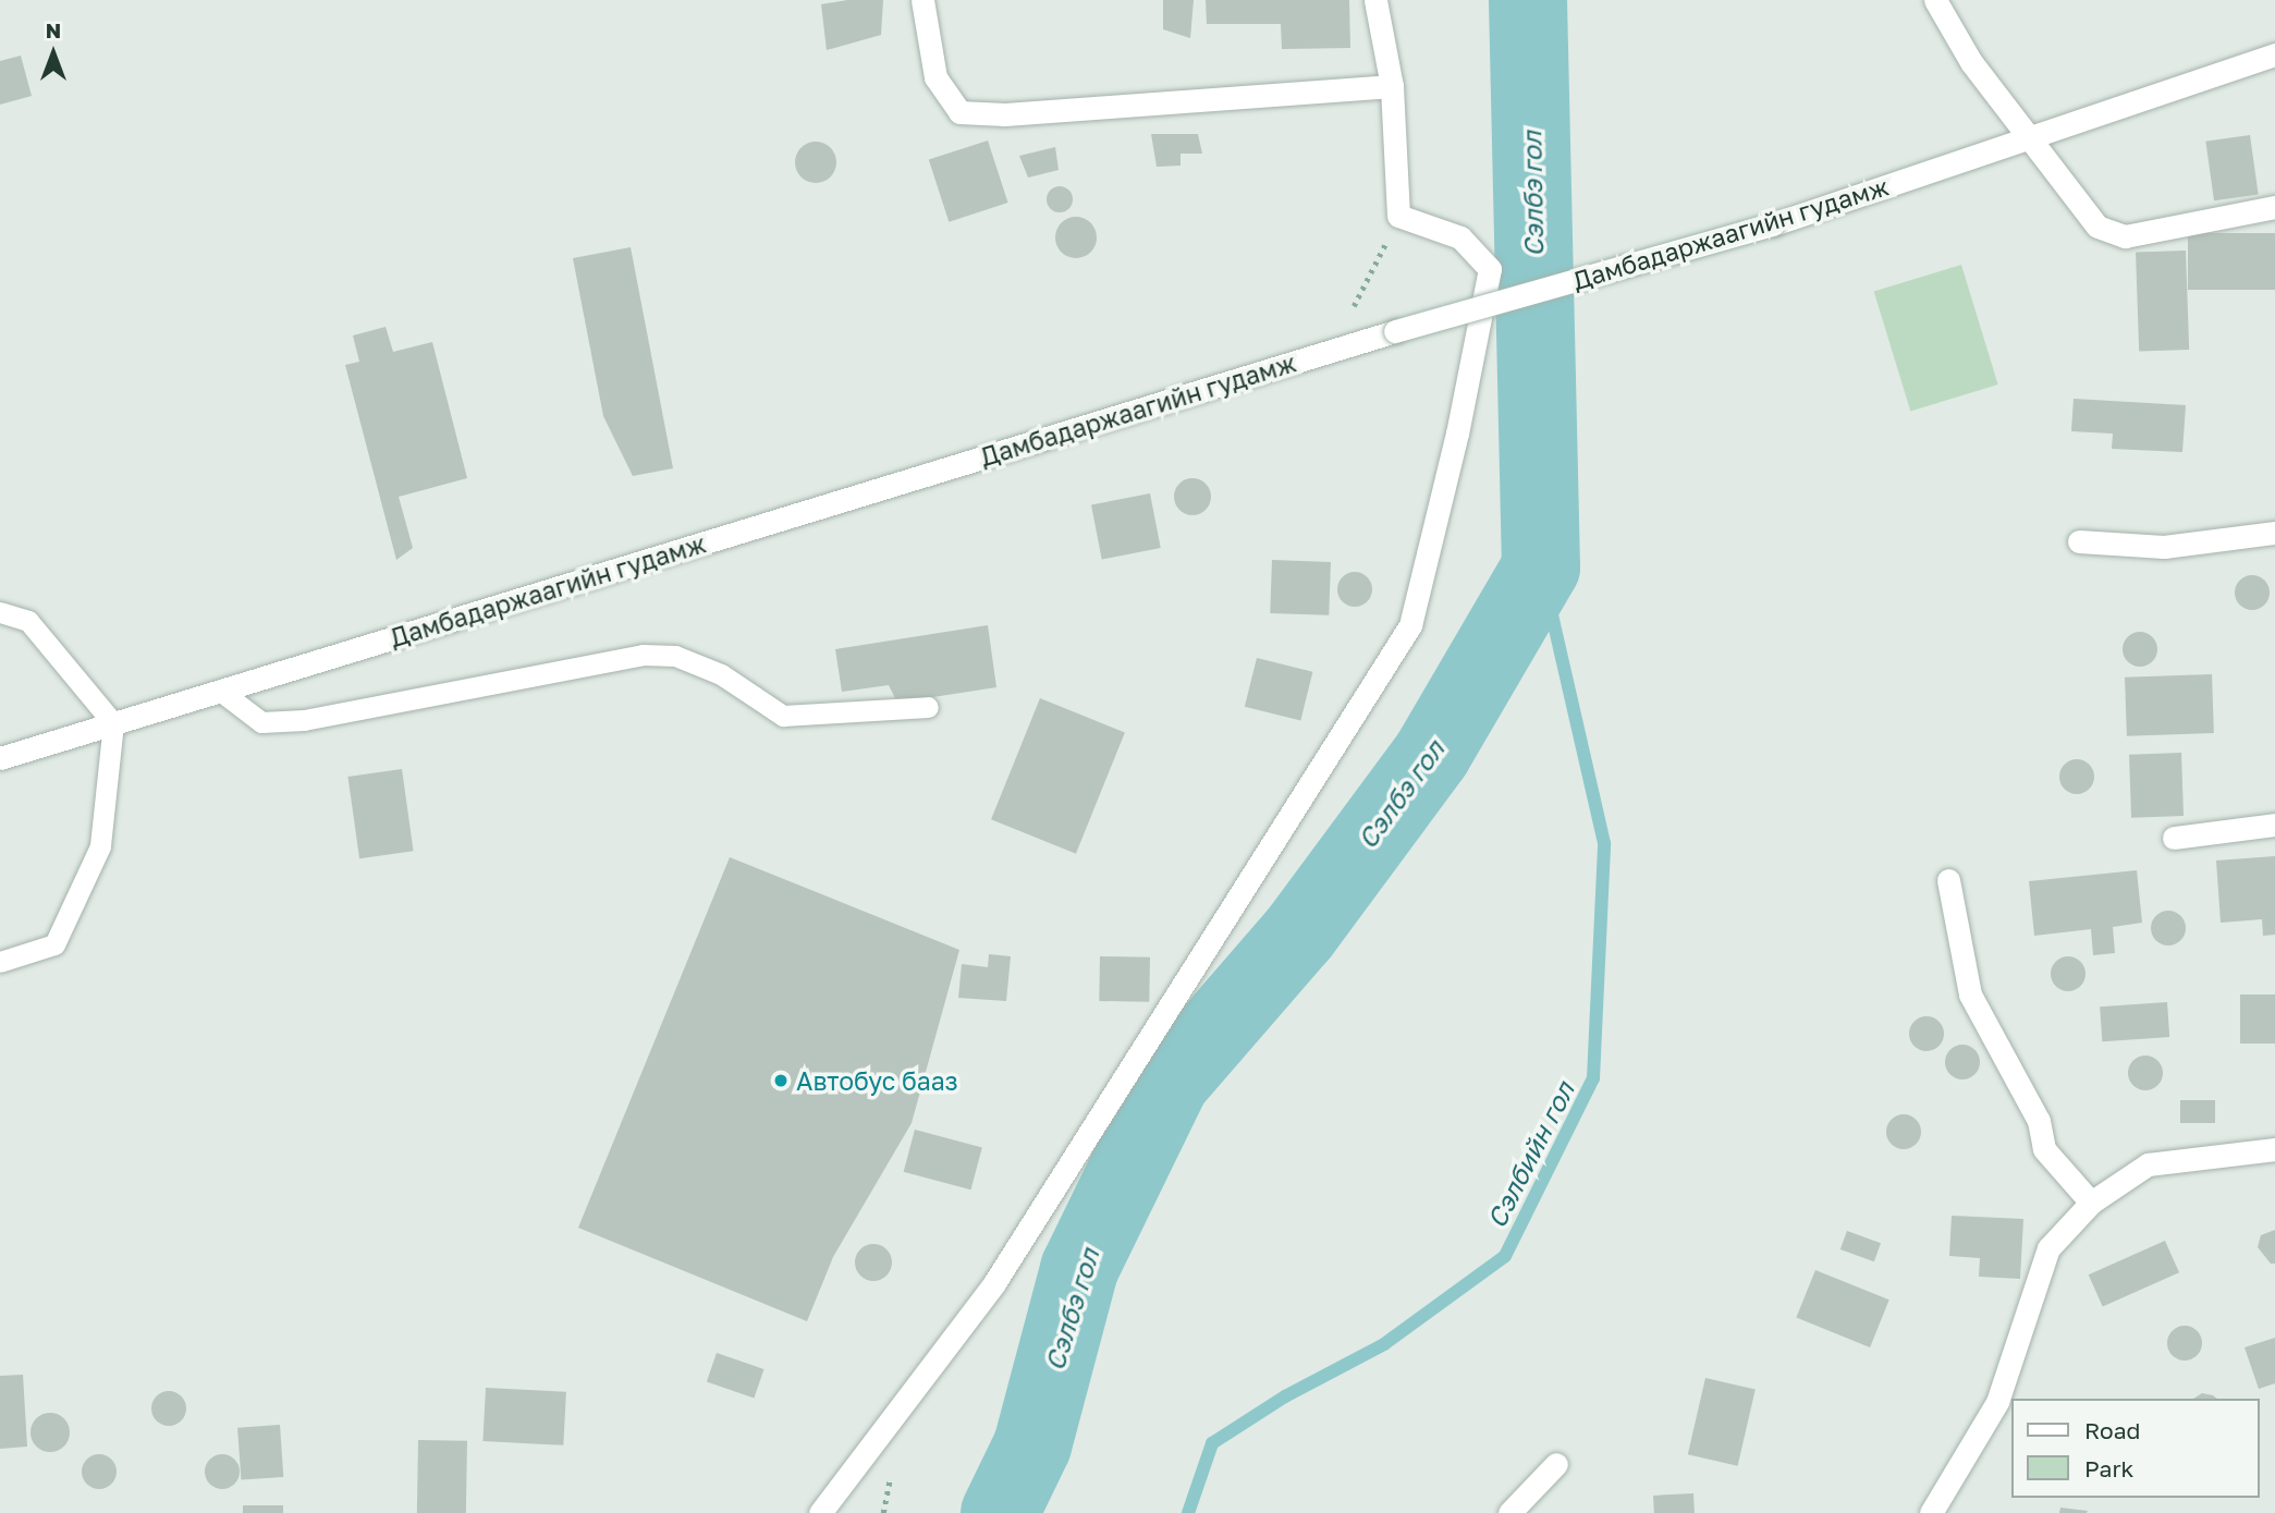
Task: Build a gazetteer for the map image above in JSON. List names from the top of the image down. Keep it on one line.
{"streets":{"street":["Дамбадаржаагийн гудамж"]},"water":["Сэлбэ гол","Сэлбийн гол"],"places":["Автобус бааз"],"legend":["Road","Park"],"north":"top"}
